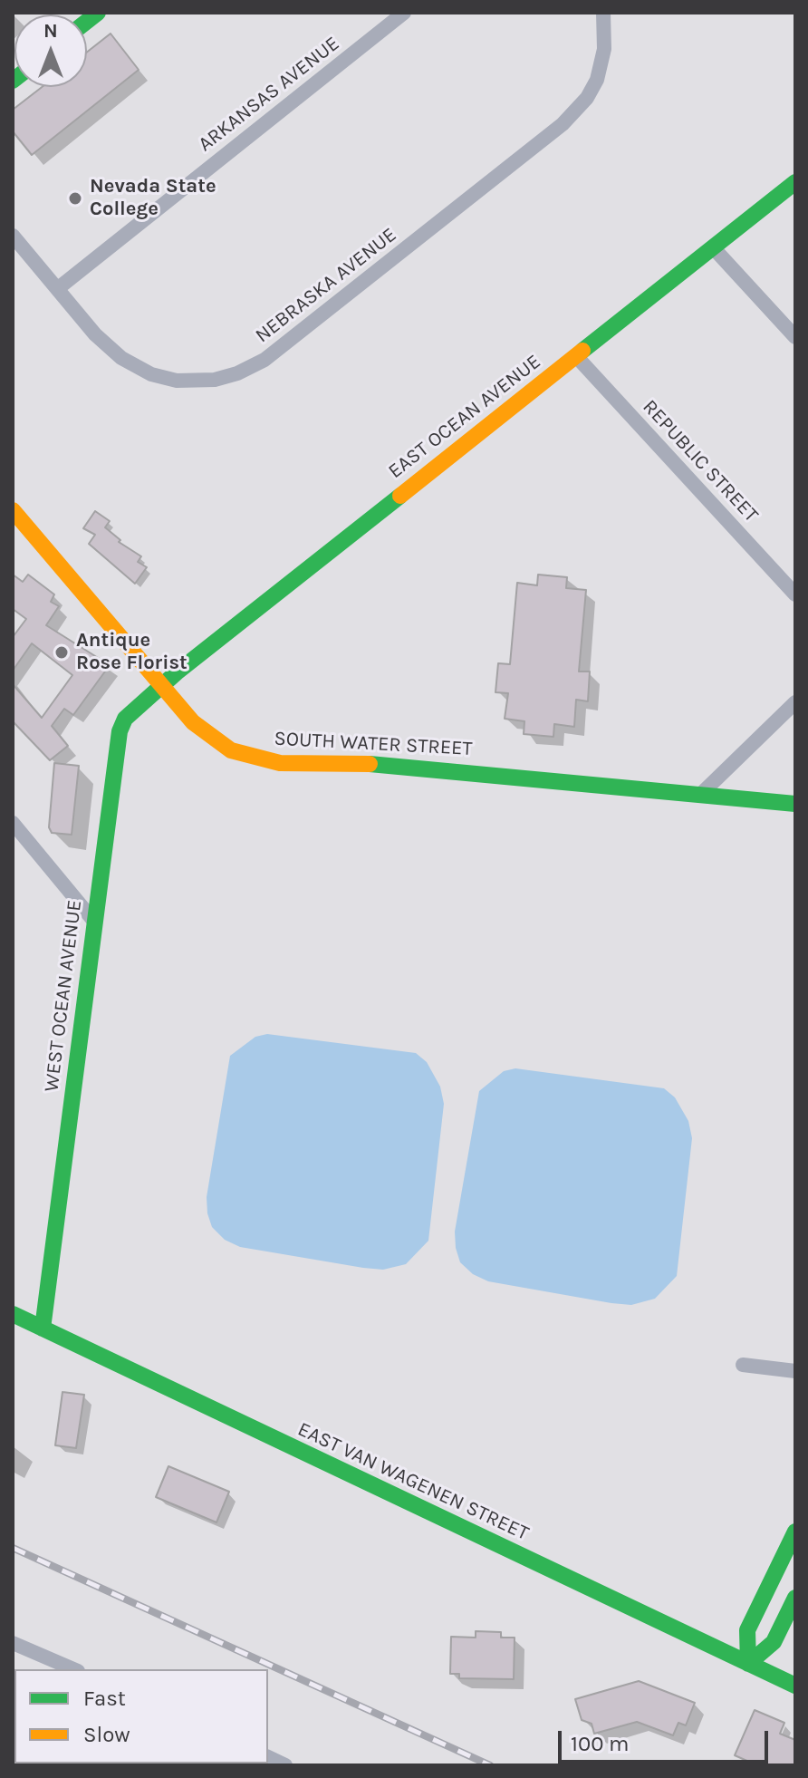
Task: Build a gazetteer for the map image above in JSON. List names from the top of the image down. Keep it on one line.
{"streets":{"main road":["EAST OCEAN AVENUE","SOUTH WATER STREET","WEST OCEAN AVENUE","EAST VAN WAGENEN STREET"],"street":["ARKANSAS AVENUE","NEBRASKA AVENUE","REPUBLIC STREET"]},"crossings":[["ARKANSAS AVENUE","NEBRASKA AVENUE"],["EAST OCEAN AVENUE","REPUBLIC STREET"],["EAST OCEAN AVENUE","SOUTH WATER STREET"],["EAST OCEAN AVENUE","WEST OCEAN AVENUE"],["SOUTH WATER STREET","WEST OCEAN AVENUE"],["WEST OCEAN AVENUE","EAST VAN WAGENEN STREET"]],"places":["Nevada State College","Antique Rose Florist"],"legend":["Fast","Slow"],"scale_bar":"100 m","north":"top"}
